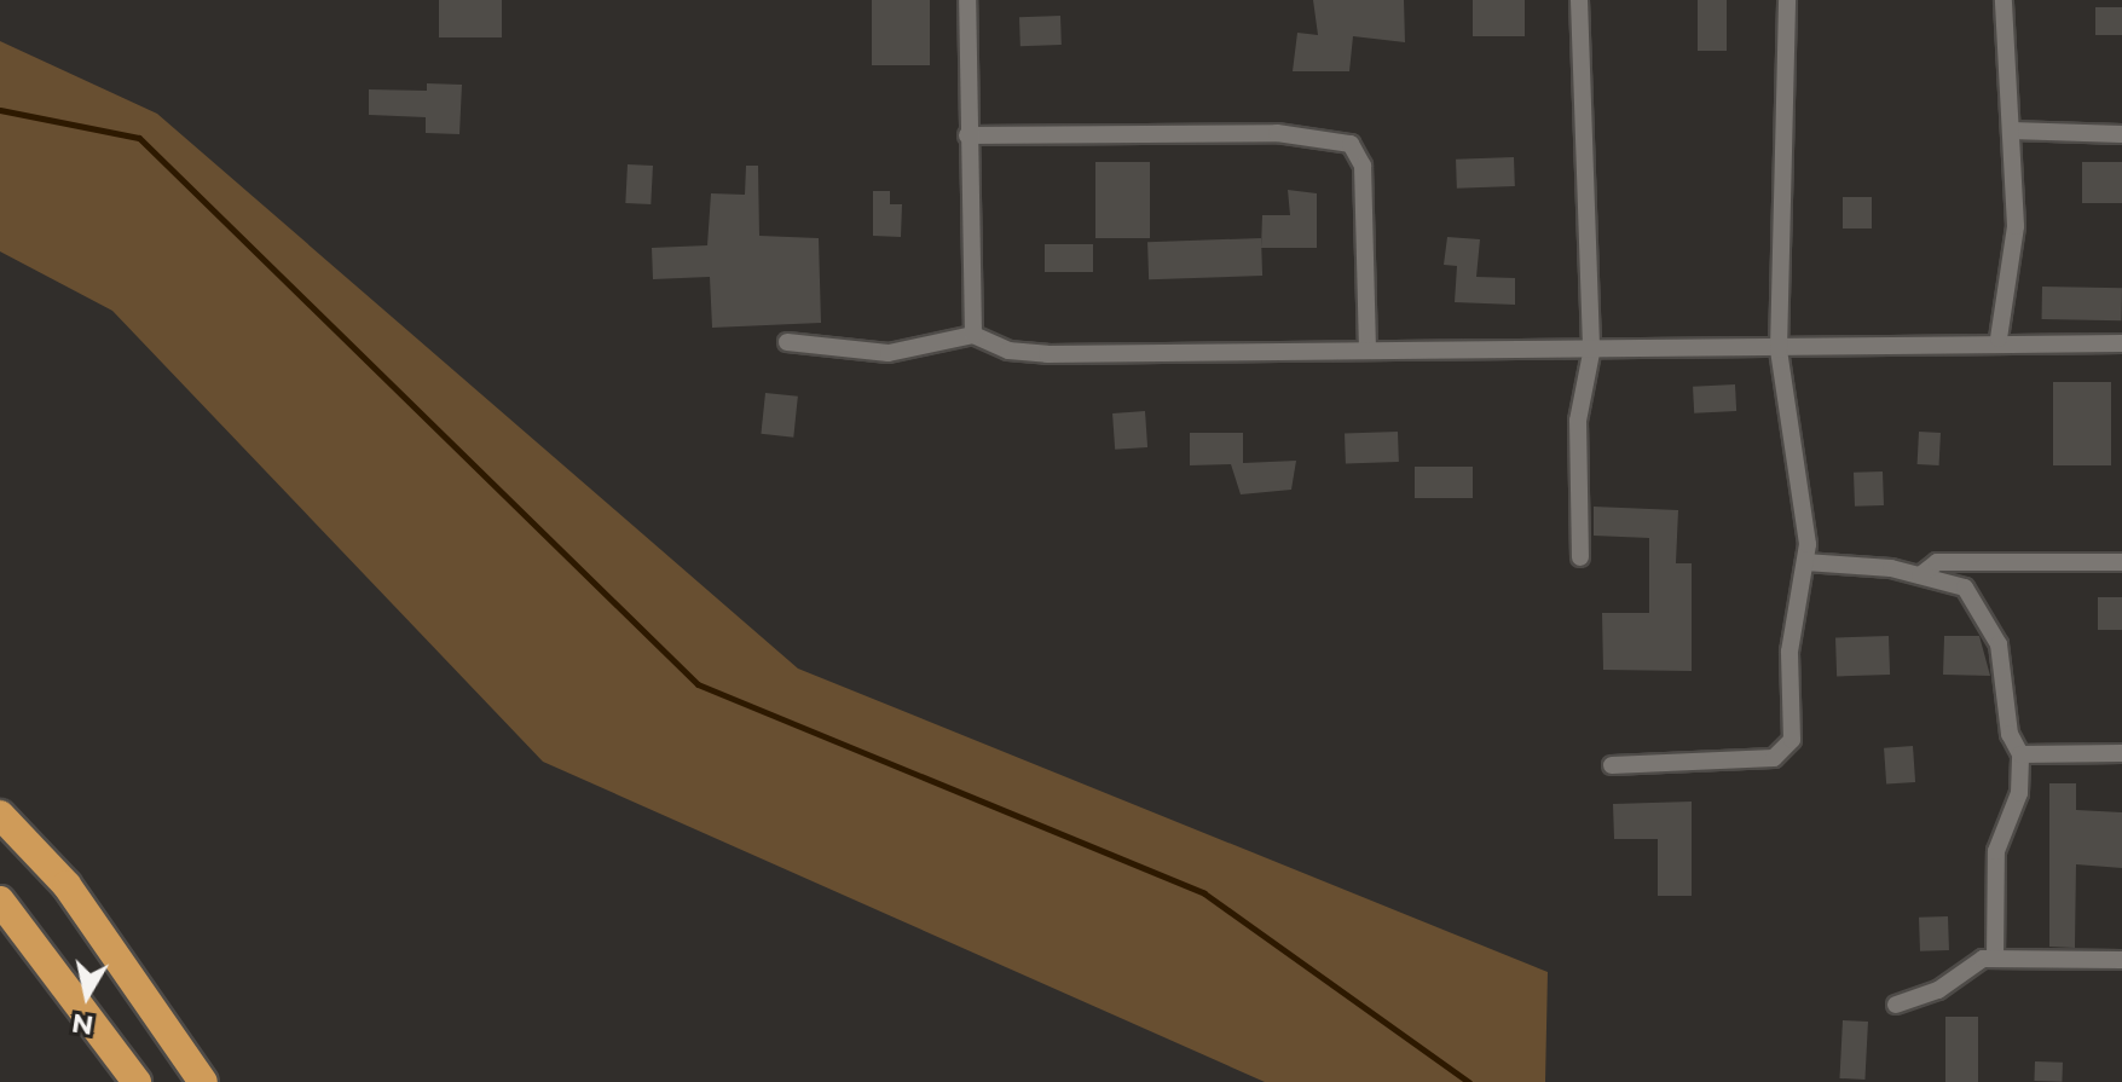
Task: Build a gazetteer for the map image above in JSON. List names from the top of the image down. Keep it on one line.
{"north":"bottom"}
